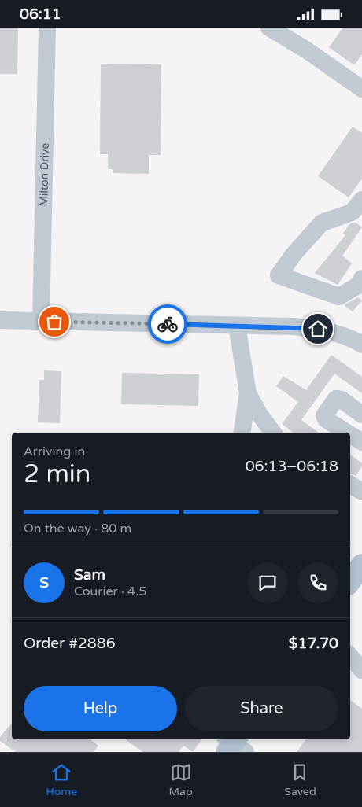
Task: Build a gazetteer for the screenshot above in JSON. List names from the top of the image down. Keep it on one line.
{"streets":{"street":["Milton Drive"]},"page":{"status":"06:11","heading":["2 min","Arriving in","06:13–06:18"],"panel":["Sam","Courier · 4.5","Order #2886","$17.70"],"bar":"On the way · 80 m","round":"S","buttons":["Help","Share"],"tabs":["Home","Map","Saved"]}}
